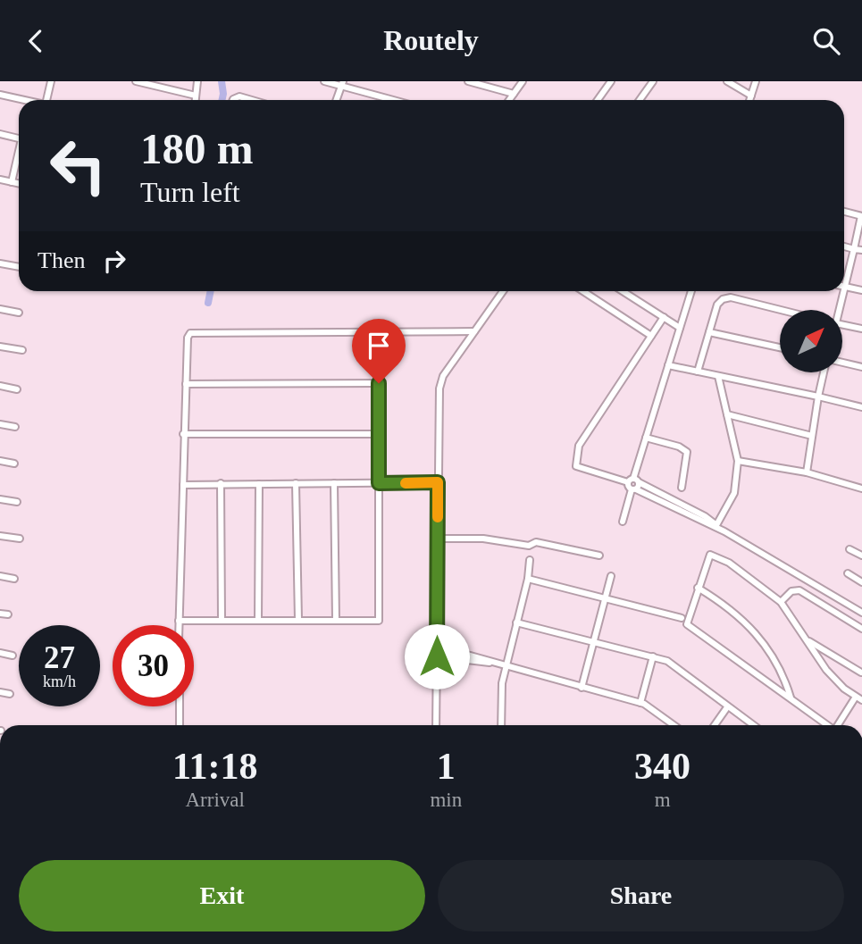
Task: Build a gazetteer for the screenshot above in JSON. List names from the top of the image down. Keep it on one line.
{"north":"top right","page":{"header":"Routely","turn":["180 m","Turn left"],"then":"Then","speed":"27 km/h","limit":"30","eta":["11:18","Arrival","1","min","340","m"],"buttons":["Exit","Share"]}}
